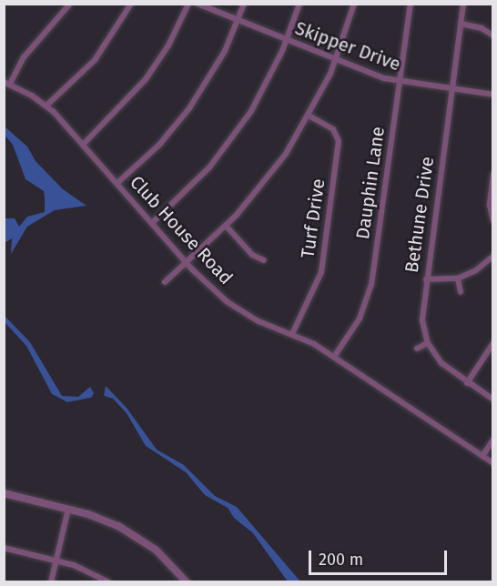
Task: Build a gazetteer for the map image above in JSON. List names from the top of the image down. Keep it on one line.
{"streets":{"street":["Skipper Drive","Dauphin Lane","Bethune Drive","Turf Drive","Club House Road"]},"crossings":[["Skipper Drive","Dauphin Lane"],["Skipper Drive","Bethune Drive"],["Dauphin Lane","Club House Road"],["Turf Drive","Club House Road"]],"scale_bar":"200 m"}
